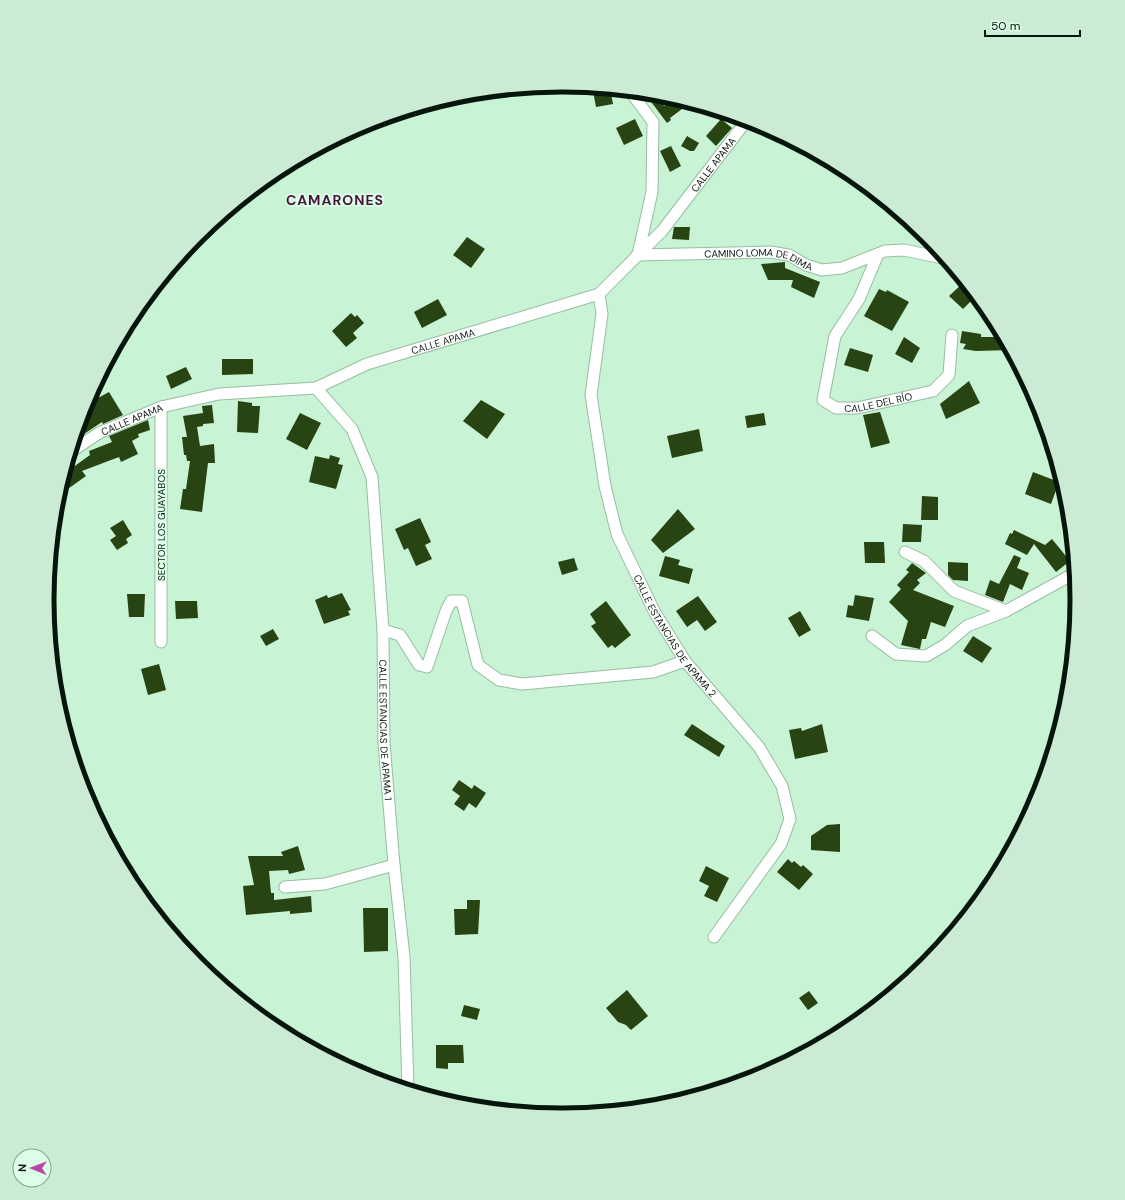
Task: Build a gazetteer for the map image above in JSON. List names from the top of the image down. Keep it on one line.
{"streets":{"street":["CALLE APAMA","CAMINO LOMA DE DIMA","CALLE DEL RÍO","SECTOR LOS GUAYABOS","CALLE ESTANCIAS DE APAMA 2","CALLE ESTANCIAS DE APAMA 1"]},"crossings":[["CALLE APAMA","CAMINO LOMA DE DIMA"],["CALLE APAMA","SECTOR LOS GUAYABOS"],["CALLE APAMA","CALLE ESTANCIAS DE APAMA 2"],["CALLE APAMA","CALLE ESTANCIAS DE APAMA 1"],["CAMINO LOMA DE DIMA","CALLE DEL RÍO"]],"districts":["CAMARONES"],"scale_bar":"50 m","north":"left"}
